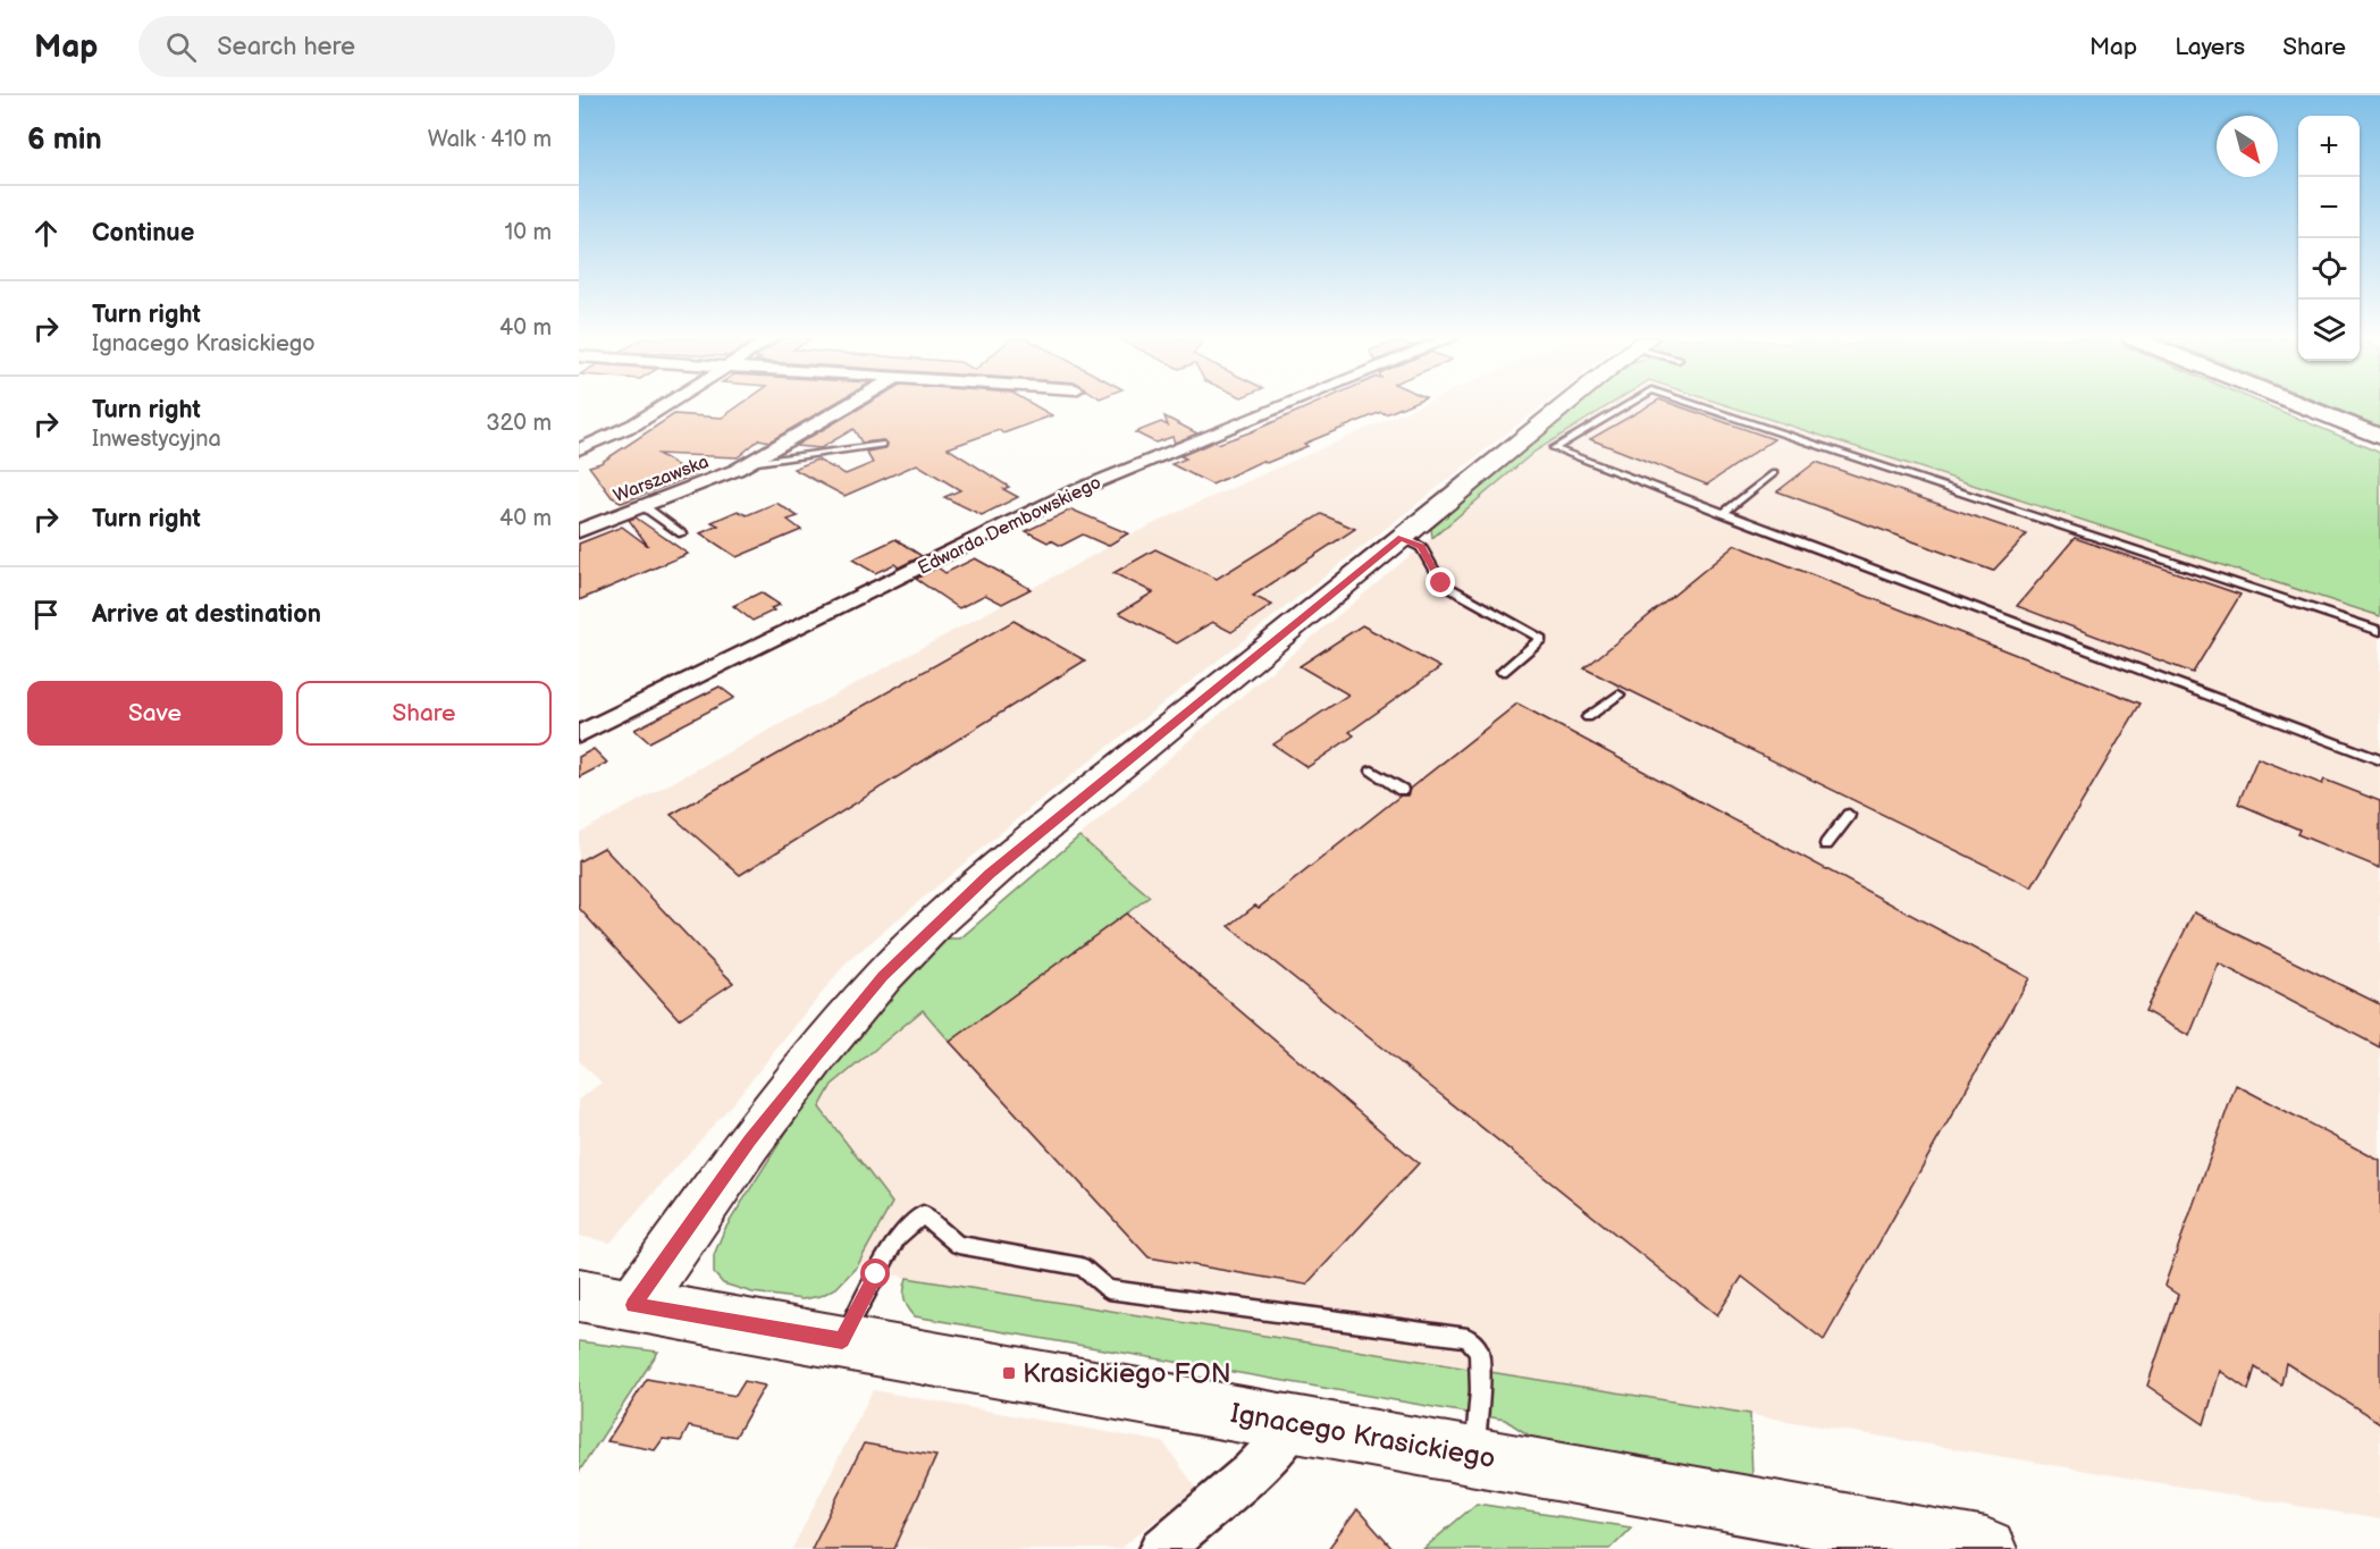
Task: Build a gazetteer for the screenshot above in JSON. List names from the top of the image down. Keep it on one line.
{"streets":{"street":["Warszawska","Edwarda Dembowskiego","Ignacego Krasickiego"]},"places":{"transit":["Krasickiego FON"]},"north":"bottom right","page":{"header":"Map","search":"Search here","nav":["Map","Layers","Share"],"heading":["6 min","Walk · 410 m"],"map_buttons":["+","−"],"list":[["Continue","10 m"],["Turn right","Ignacego Krasickiego","40 m"],["Turn right","Inwestycyjna","320 m"],["Turn right","40 m"],"Arrive at destination"],"buttons":["Save","Share"]}}
